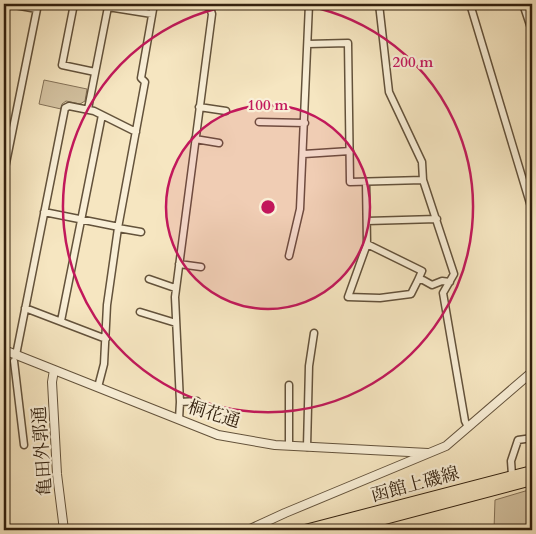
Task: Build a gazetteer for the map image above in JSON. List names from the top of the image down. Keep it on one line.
{"streets":{"main road":["函館上磯線"],"street":["桐花通","亀田外郭通"]},"crossings":[["桐花通","亀田外郭通"]],"rings":["200 m","100 m"]}
